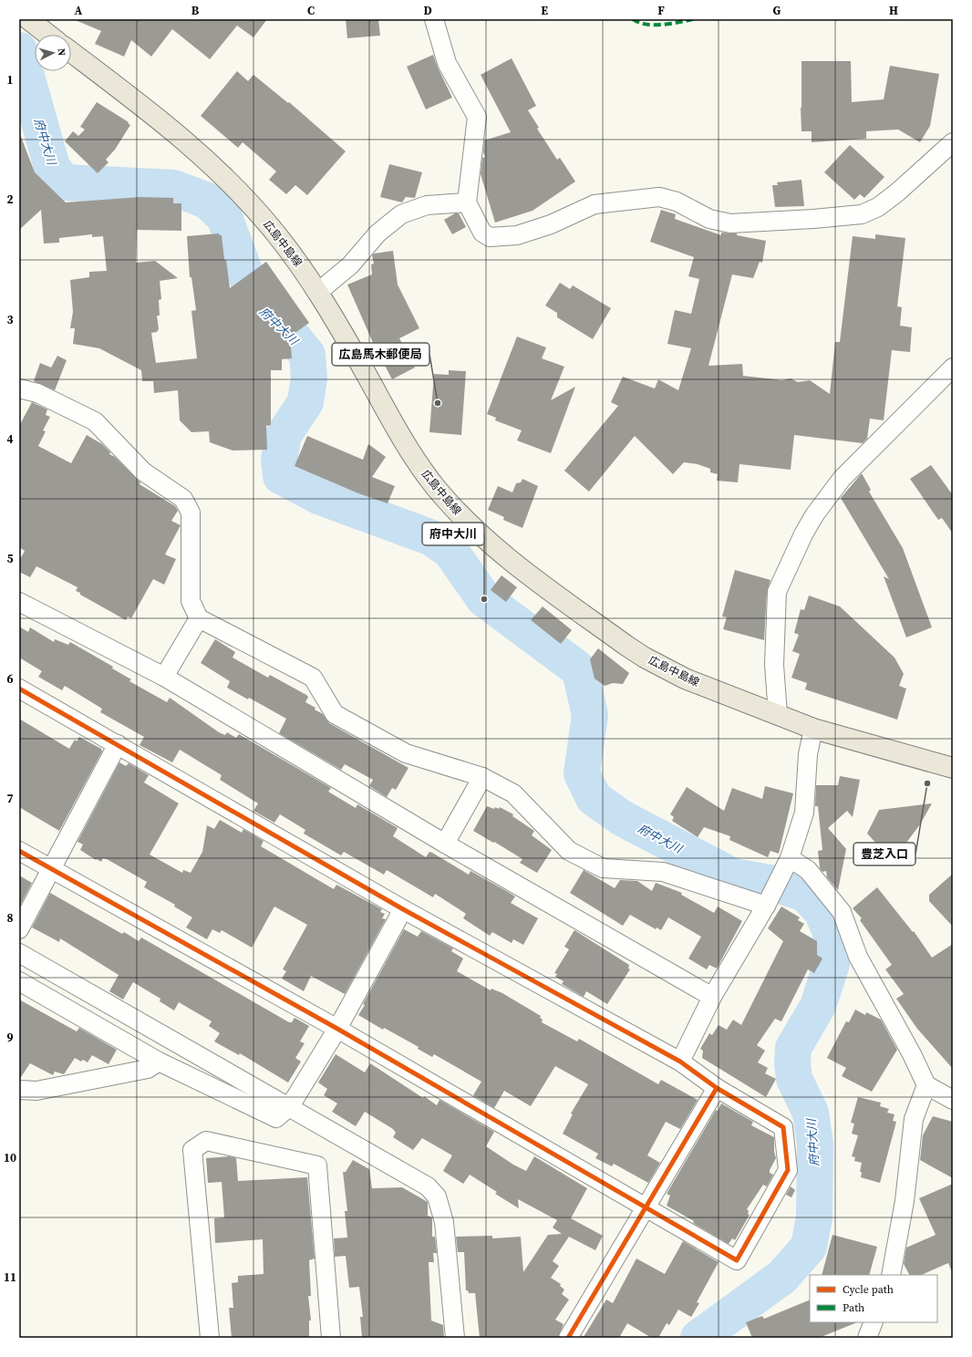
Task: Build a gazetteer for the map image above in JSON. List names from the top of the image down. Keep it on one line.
{"streets":{"main road":["広島中島線"]},"water":["府中大川"],"places":["広島馬木郵便局","府中大川","豊芝入口"],"legend":["Cycle path","Path"],"north":"right","grid":{"columns":["A","B","C","D","E","F","G","H"],"rows":["1","2","3","4","5","6","7","8","9","10","11"]}}
